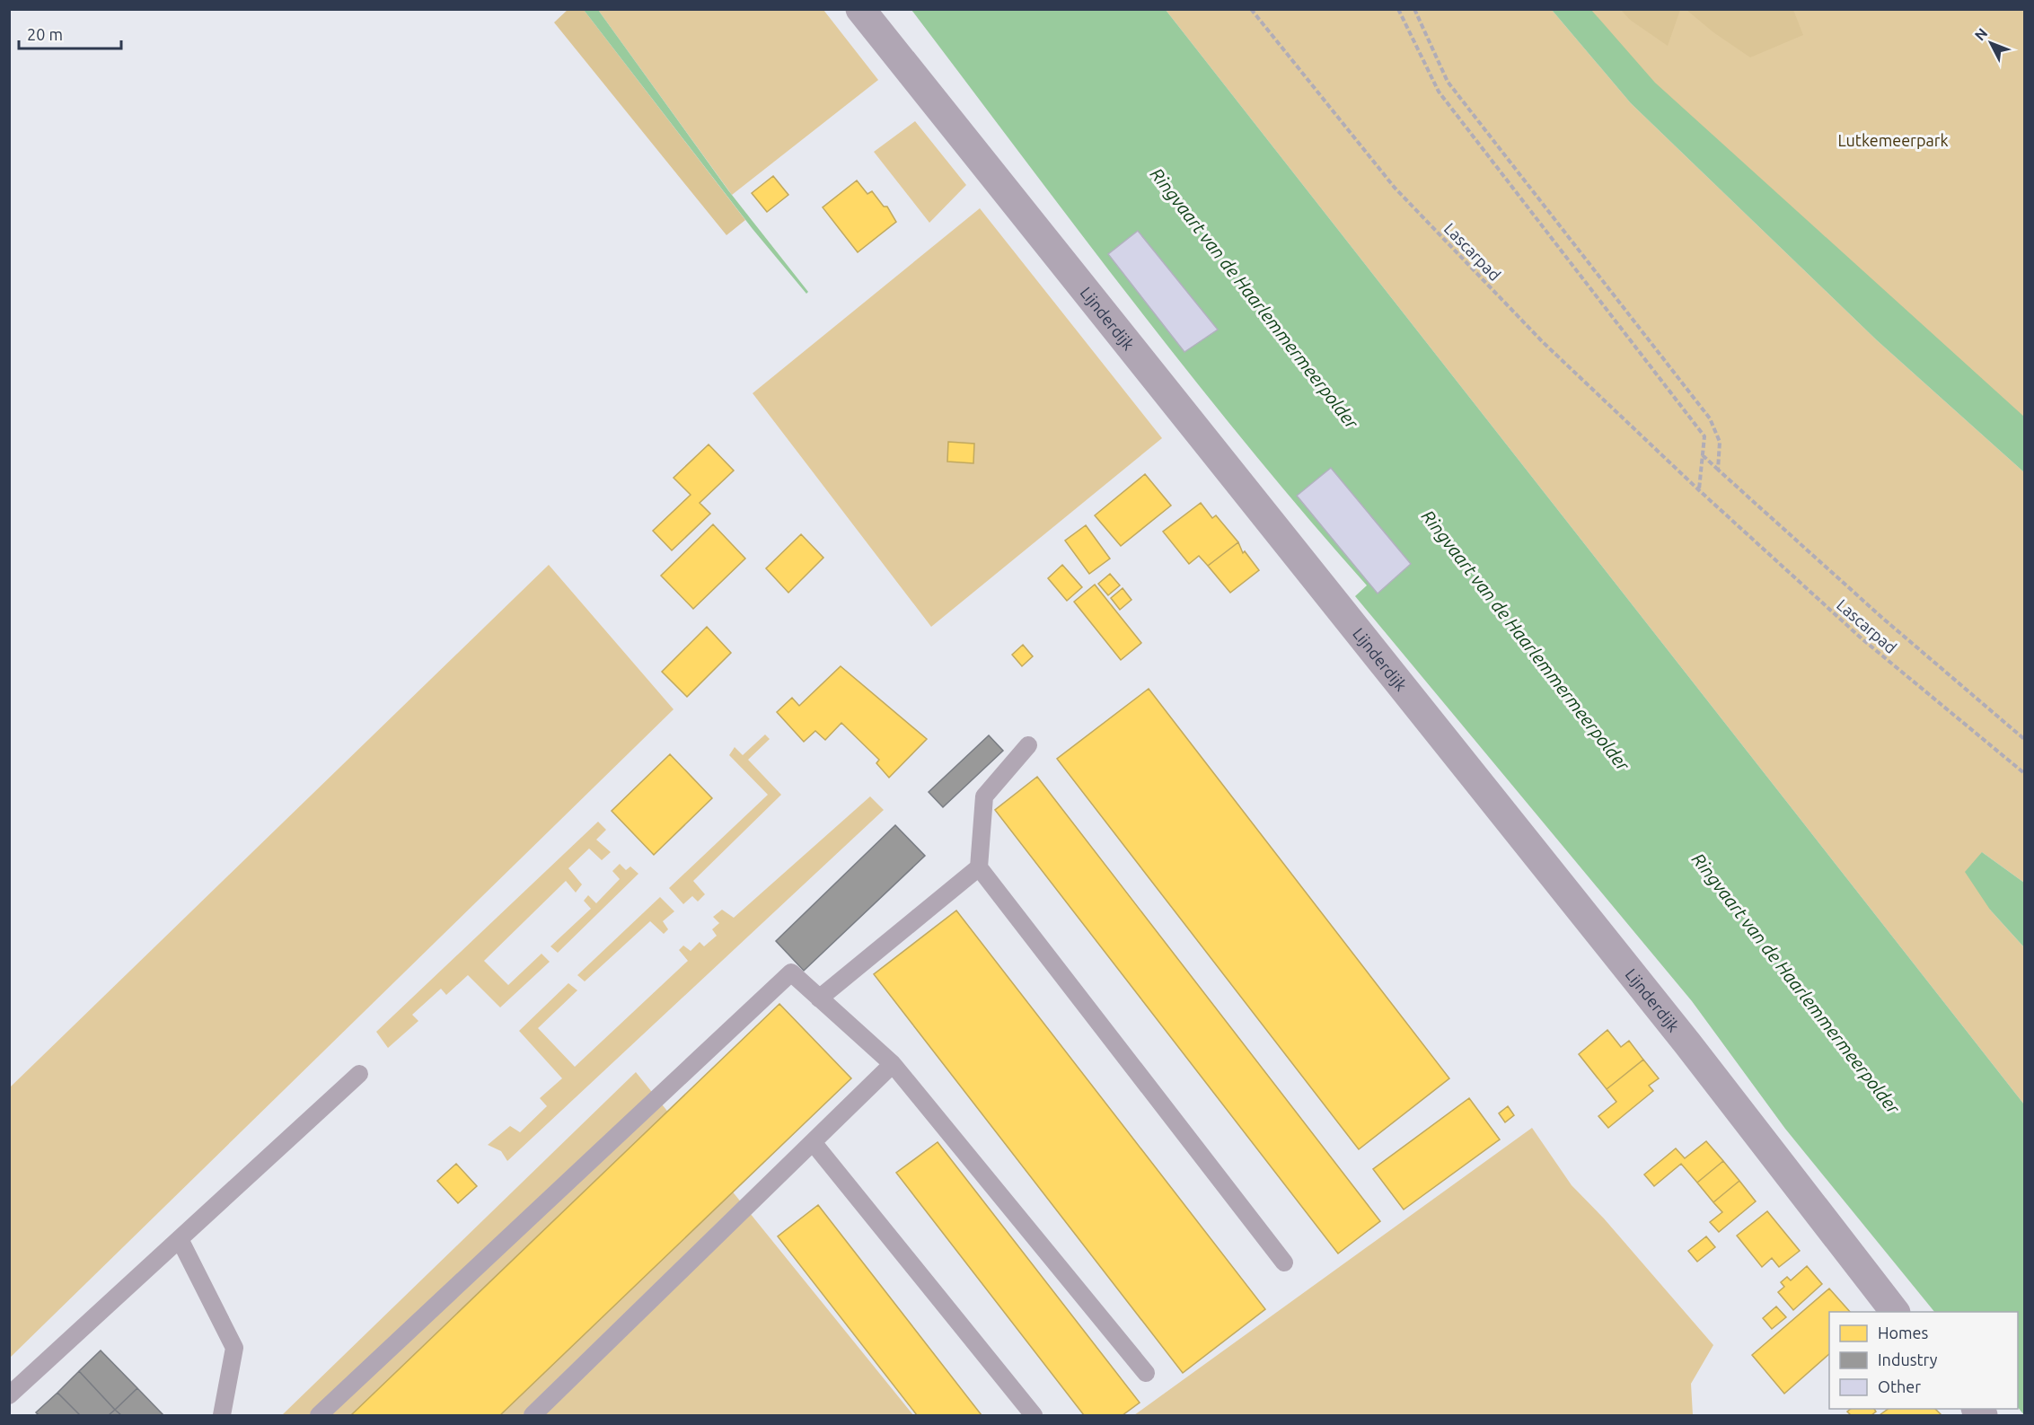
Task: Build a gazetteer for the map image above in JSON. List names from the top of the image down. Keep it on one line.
{"streets":{"street":["Lijnderdijk"],"path":["Lascarpad"]},"water":["Ringvaart van de Haarlemmermeerpolder"],"parks":["Lutkemeerpark"],"legend":["Homes","Industry","Other"],"scale_bar":"20 m","north":"top left"}
